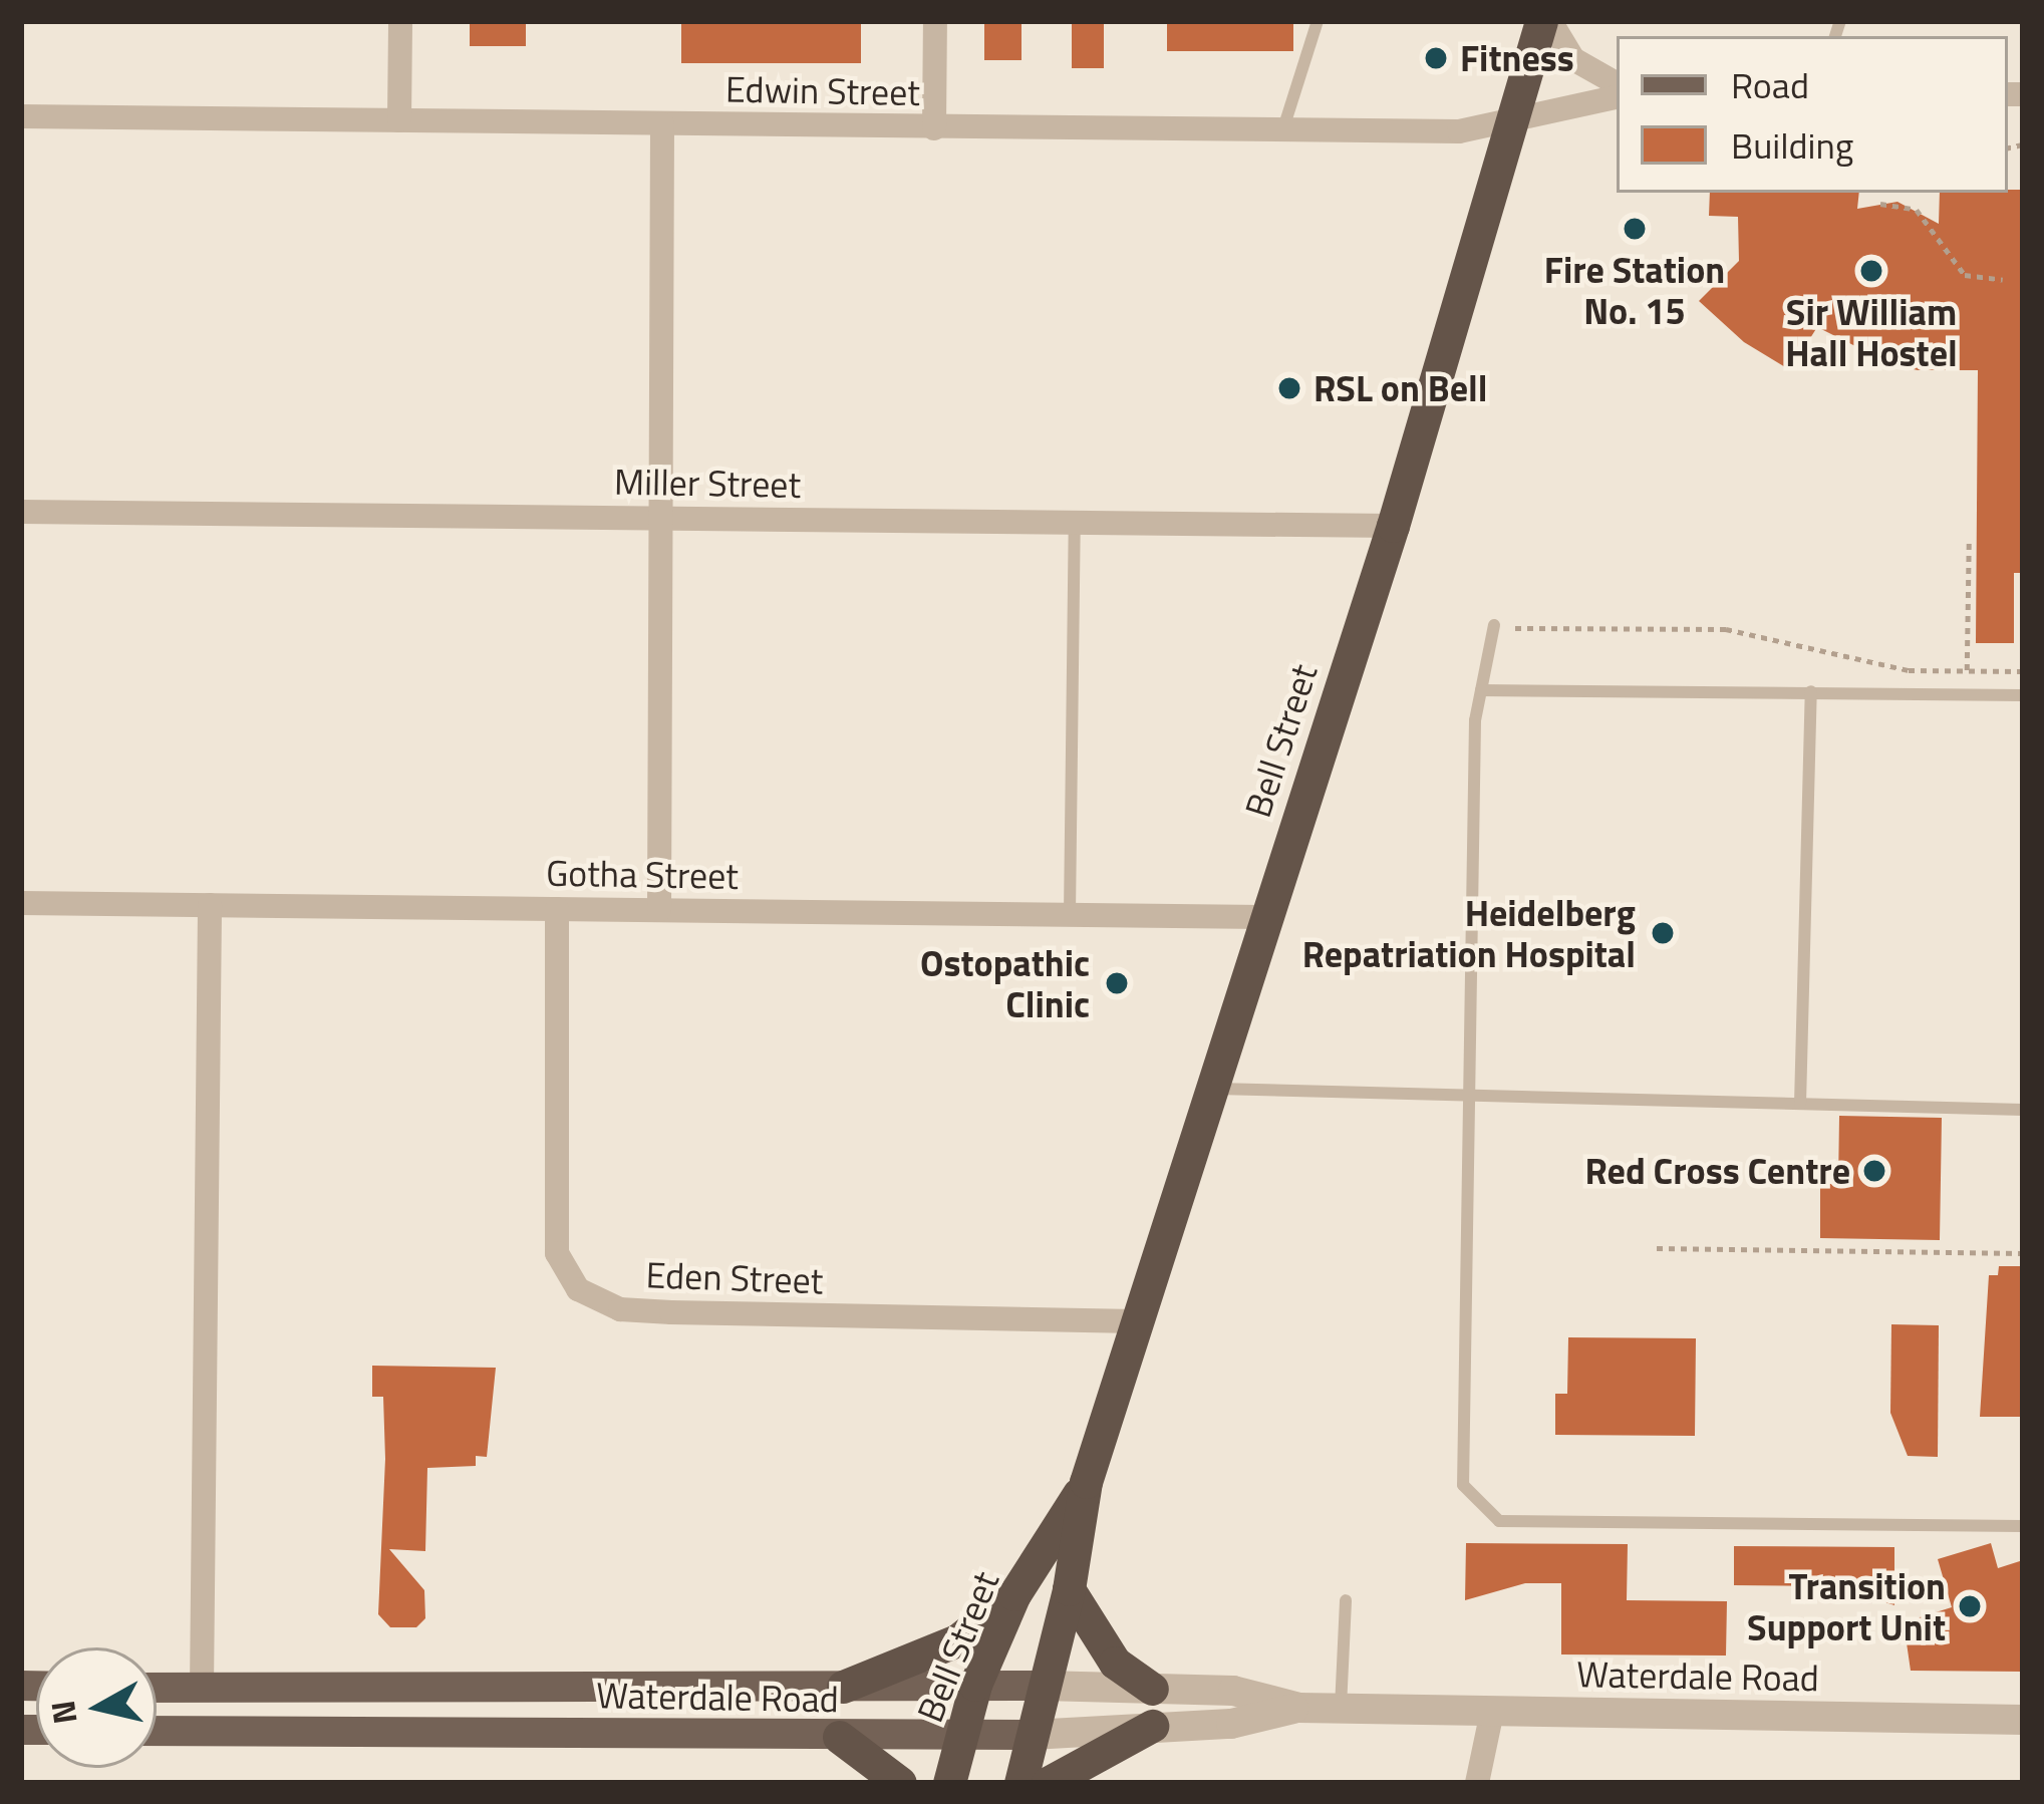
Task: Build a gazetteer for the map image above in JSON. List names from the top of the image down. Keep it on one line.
{"streets":{"highway":["Bell Street"],"main road":["Waterdale Road"],"street":["Edwin Street","Miller Street","Gotha Street","Eden Street"]},"crossings":[["Edwin Street","Bell Street"],["Miller Street","Bell Street"],["Bell Street","Gotha Street"],["Bell Street","Eden Street"],["Bell Street","Waterdale Road"],["Gotha Street","Eden Street"]],"places":["Fitness","Fire Station No. 15","Sir William Hall Hostel","RSL on Bell","Heidelberg Repatriation Hospital","Ostopathic Clinic","Red Cross Centre","Transition Support Unit"],"legend":["Road","Building"],"north":"left"}
